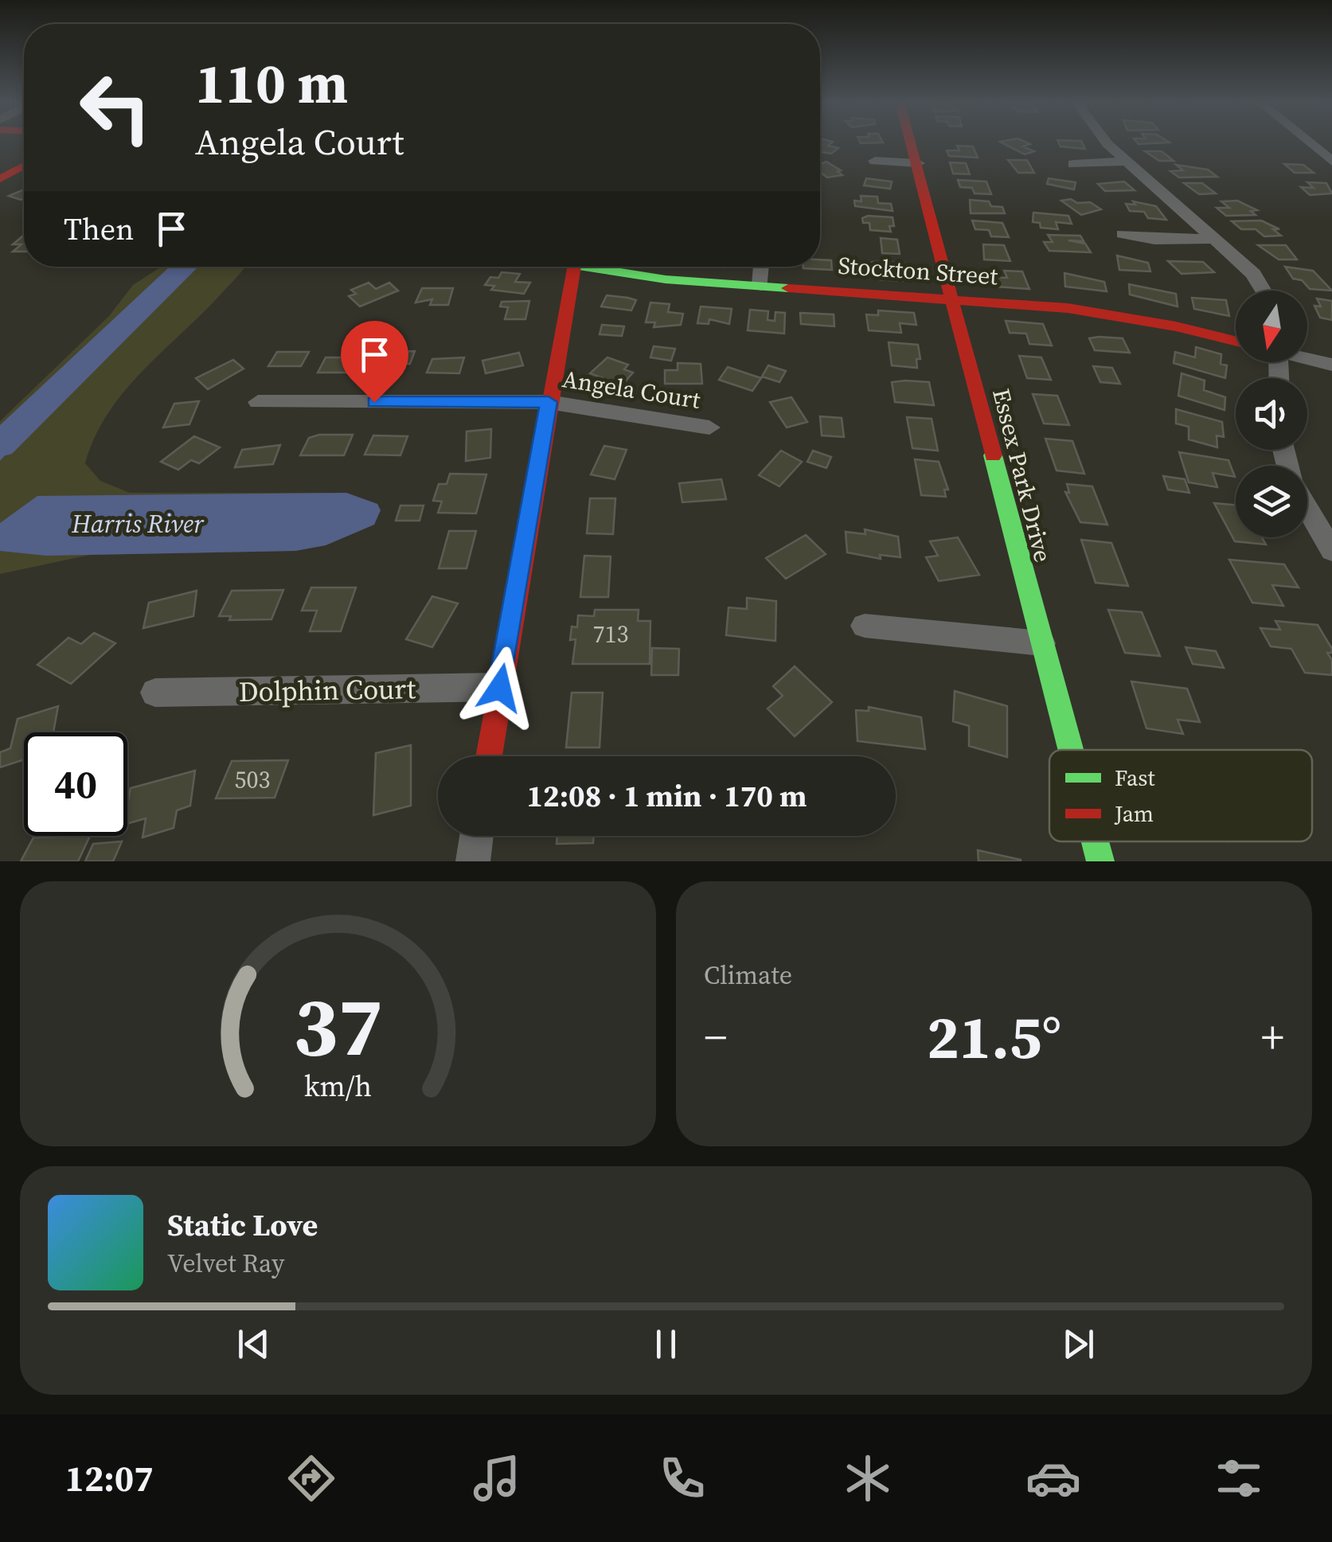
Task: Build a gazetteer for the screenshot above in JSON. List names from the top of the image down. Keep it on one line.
{"streets":{"street":["Stockton Street","Angela Court","Essex Park Drive","Dolphin Court"]},"crossings":[["Stockton Street","Essex Park Drive"]],"water":["Harris River"],"house_numbers":["713","503"],"legend":["Fast","Jam"],"north":"bottom","page":{"turn":["110 m","Angela Court"],"then":"Then","limit":"40","trip":"12:08 · 1 min · 170 m","tile":"Climate","heat":["−","21.5°","+"],"song":["Static Love","Velvet Ray"],"tabs":"12:07","gauge":["37","km/h"]}}
